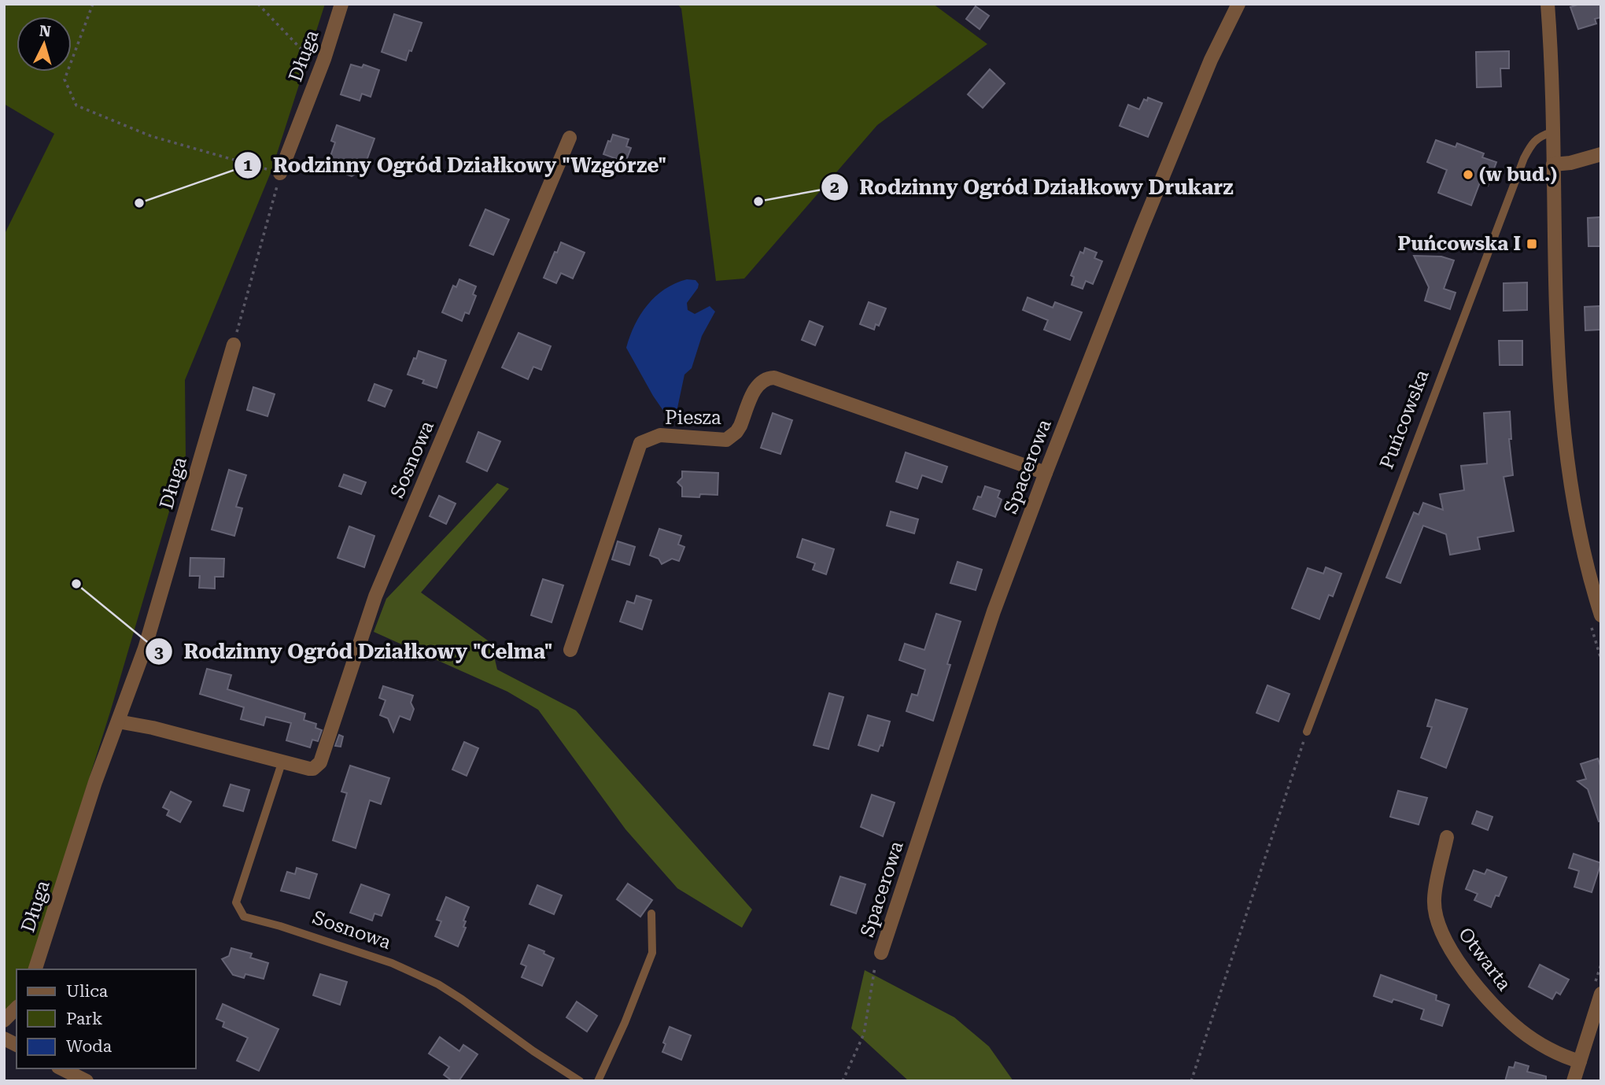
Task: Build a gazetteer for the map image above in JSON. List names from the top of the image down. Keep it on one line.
{"streets":{"street":["Długa","Piesza","Sosnowa","Spacerowa","Otwarta"],"lane":["Puńcowska"]},"crossings":[["Długa","Sosnowa"],["Piesza","Spacerowa"]],"places":{"other":["(w bud.)","Rodzinny Ogród Działkowy Drukarz","Rodzinny Ogród Działkowy \"Wzgórze\"","Rodzinny Ogród Działkowy \"Celma\""],"transit":["Puńcowska I"]},"legend":["Ulica","Park","Woda"],"north":"top"}
